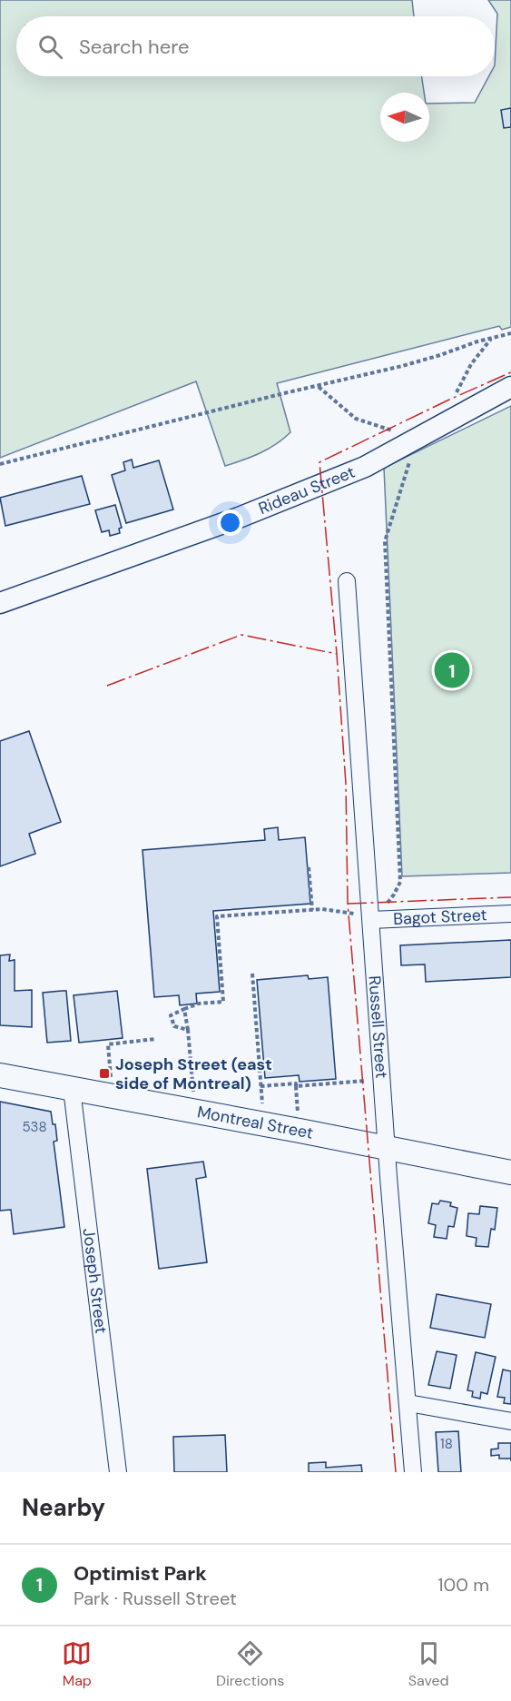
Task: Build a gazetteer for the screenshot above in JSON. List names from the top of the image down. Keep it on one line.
{"streets":{"main road":["Montreal Street"],"street":["Rideau Street","Bagot Street","Russell Street","Joseph Street"]},"crossings":[["Bagot Street","Russell Street"],["Russell Street","Montreal Street"],["Montreal Street","Joseph Street"]],"places":{"transit":["Joseph Street (east side of Montreal)"]},"house_numbers":["538","18"],"north":"left","page":{"search":"Search here","pins":"1","heading":"Nearby","list":[{"mark":"1","name":"Optimist Park","note":"Park · Russell Street","value":"100 m"}],"nav":["Map","Directions","Saved"]}}
